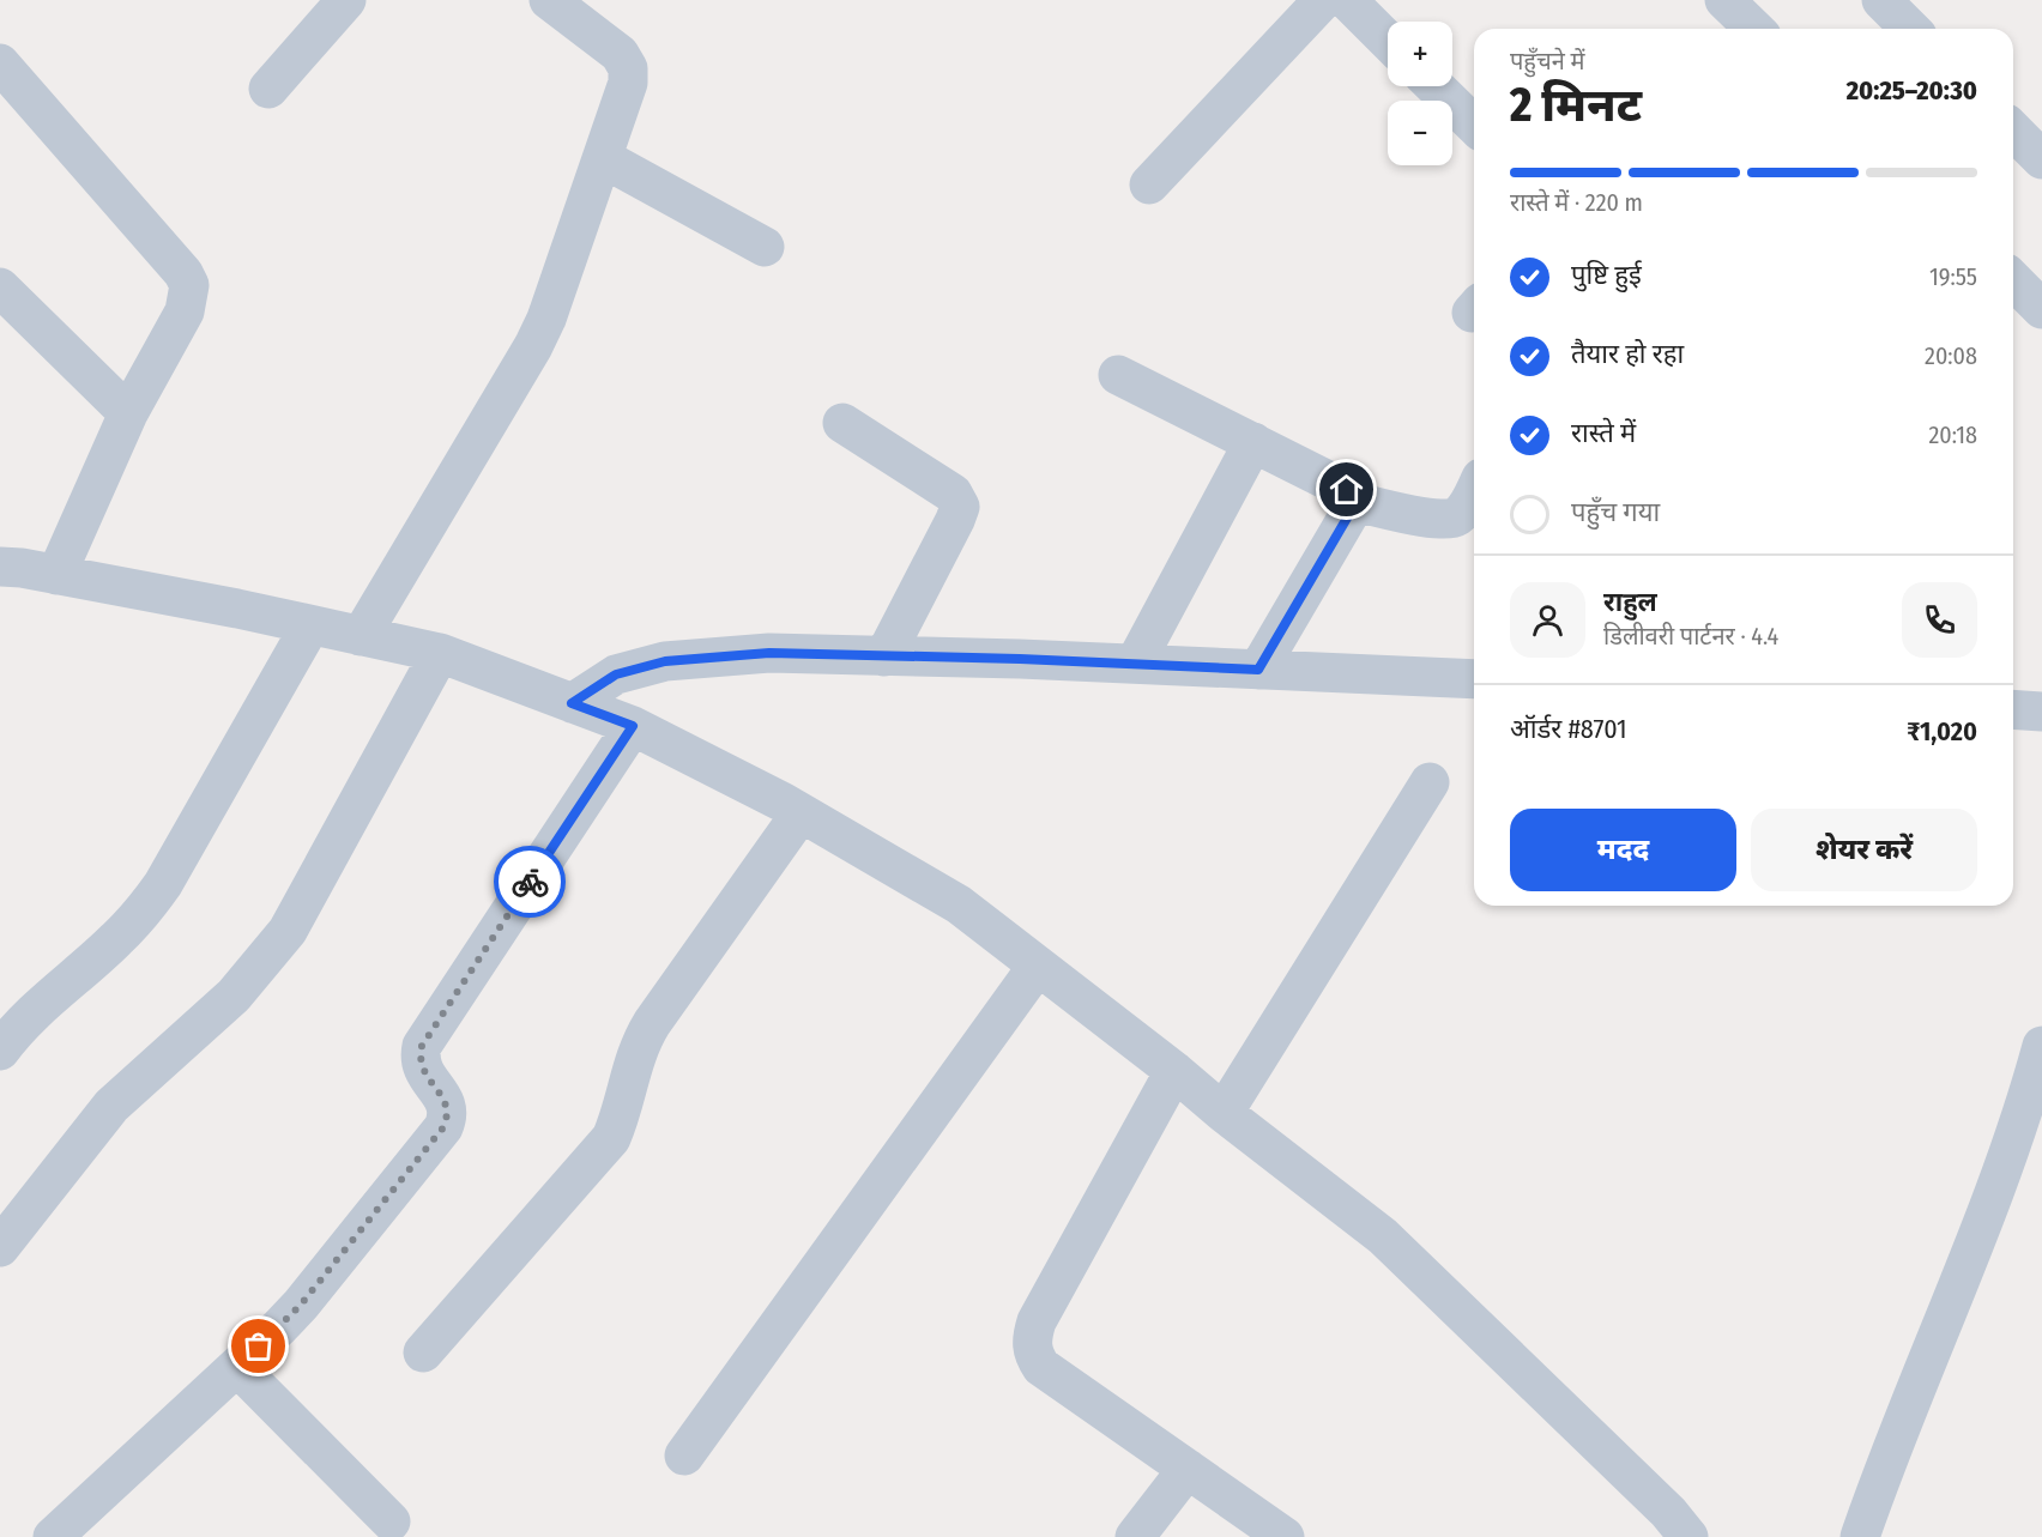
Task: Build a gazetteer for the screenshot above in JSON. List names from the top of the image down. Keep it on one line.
{"page":{"map_buttons":["+","−"],"heading":["2 मिनट","पहुँचने में","20:25–20:30"],"panel":["राहुल","डिलीवरी पार्टनर · 4.4","ऑर्डर #8701","₹1,020"],"bar":"रास्ते में · 220 m","list":[["पुष्टि हुई","19:55"],["तैयार हो रहा","20:08"],["रास्ते में","20:18"],"पहुँच गया"],"buttons":["मदद","शेयर करें"]}}
